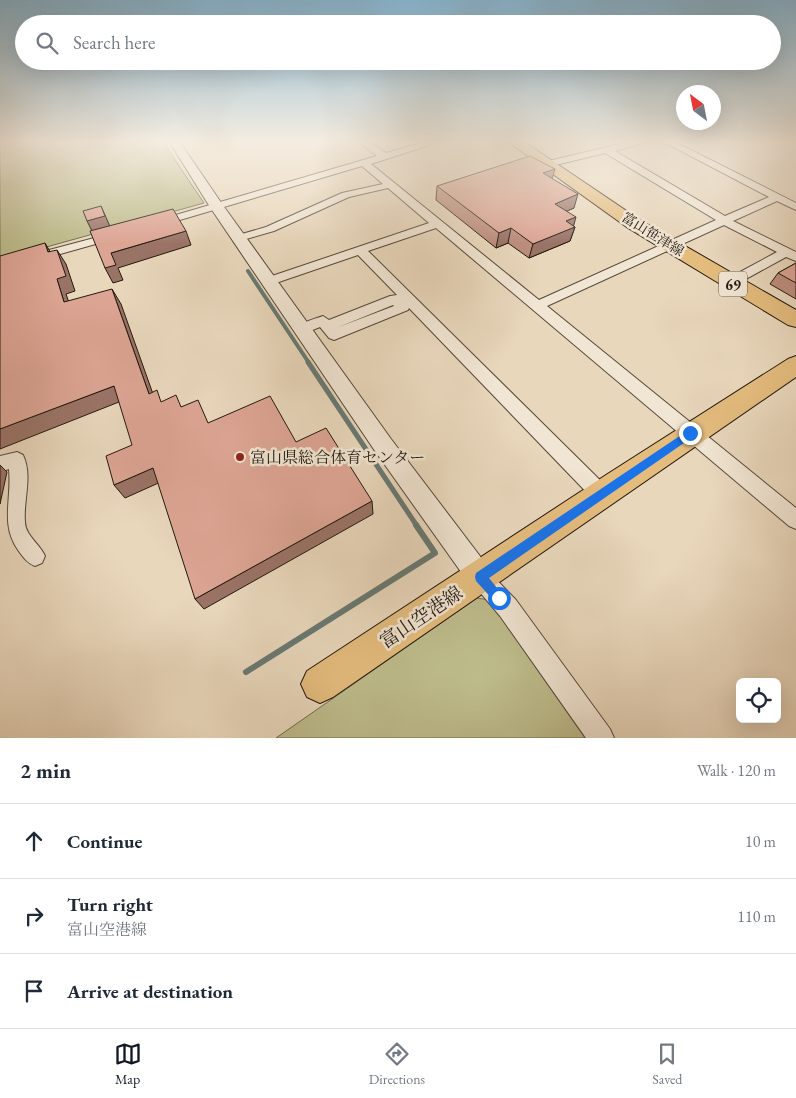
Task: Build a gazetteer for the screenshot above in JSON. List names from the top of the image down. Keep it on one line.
{"streets":{"main road":["富山笹津線","69","富山空港線"]},"places":["富山県総合体育センター"],"north":"top left","page":{"search":"Search here","heading":["2 min","Walk · 120 m"],"list":[["Continue","10 m"],["Turn right","富山空港線","110 m"],"Arrive at destination"],"nav":["Map","Directions","Saved"]}}
